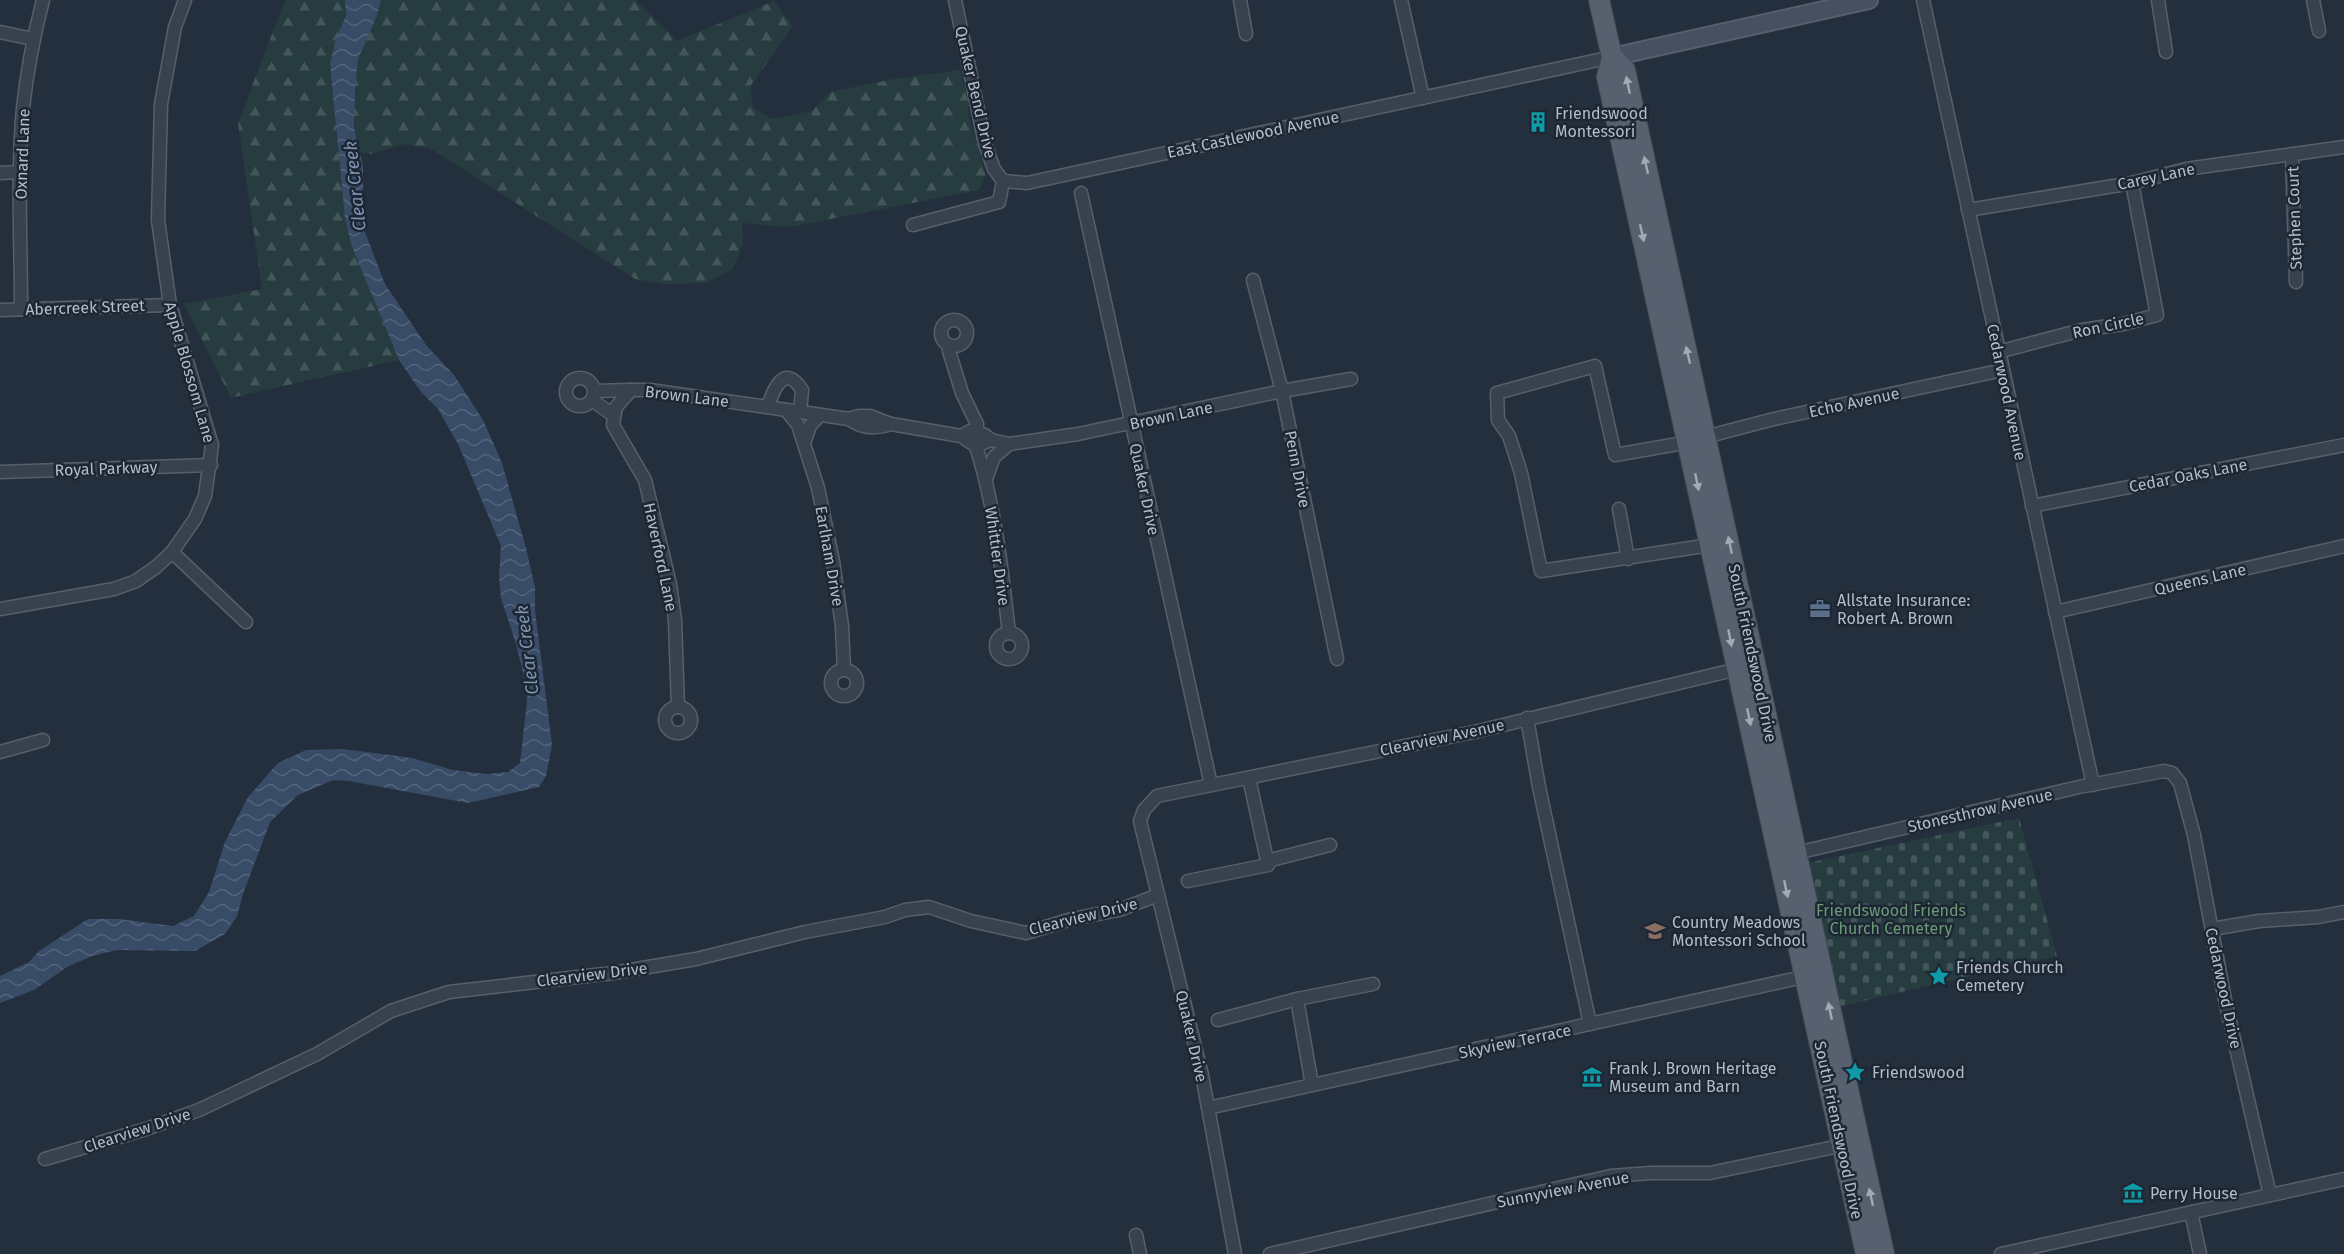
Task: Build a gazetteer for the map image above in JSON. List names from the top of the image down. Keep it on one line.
{"streets":{"main road":["South Friendswood Drive"],"street":["Quaker Bend Drive","East Castlewood Avenue","Oxnard Lane","Carey Lane","Stephen Court","Abercreek Street","Ron Circle","Apple Blossom Lane","Cedarwood Avenue","Brown Lane","Echo Avenue","Royal Parkway","Penn Drive","Cedar Oaks Lane","Quaker Drive","Earlham Drive","Whittier Drive","Haverford Lane","Queens Lane","Clearview Avenue","Stonesthrow Avenue","Clearview Drive","Cedarwood Drive","Skyview Terrace","Sunnyview Avenue"]},"crossings":[["Quaker Bend Drive","East Castlewood Avenue"],["East Castlewood Avenue","South Friendswood Drive"],["Oxnard Lane","Abercreek Street"],["Carey Lane","Stephen Court"],["Carey Lane","Ron Circle"],["Carey Lane","Cedarwood Avenue"],["Abercreek Street","Apple Blossom Lane"],["Ron Circle","Cedarwood Avenue"],["Apple Blossom Lane","Royal Parkway"],["Cedarwood Avenue","Echo Avenue"],["Cedarwood Avenue","Cedar Oaks Lane"],["Cedarwood Avenue","Queens Lane"],["Cedarwood Avenue","Stonesthrow Avenue"],["Brown Lane","Penn Drive"],["Brown Lane","Quaker Drive"],["Brown Lane","Earlham Drive"],["Brown Lane","Whittier Drive"],["Brown Lane","Haverford Lane"],["Echo Avenue","South Friendswood Drive"],["Quaker Drive","Clearview Avenue"],["Quaker Drive","Clearview Drive"],["Quaker Drive","Skyview Terrace"],["South Friendswood Drive","Clearview Avenue"],["South Friendswood Drive","Stonesthrow Avenue"],["South Friendswood Drive","Skyview Terrace"],["South Friendswood Drive","Sunnyview Avenue"],["Stonesthrow Avenue","Cedarwood Drive"]],"water":["Clear Creek"],"parks":["Friendswood Friends Church Cemetery"],"places":{"building":["Friendswood Montessori"],"office":["Allstate Insurance: Robert A. Brown"],"school or university":["Country Meadows Montessori School"],"place":["Friends Church Cemetery","Friendswood"],"museum":["Frank J. Brown Heritage Museum and Barn","Perry House"]}}
